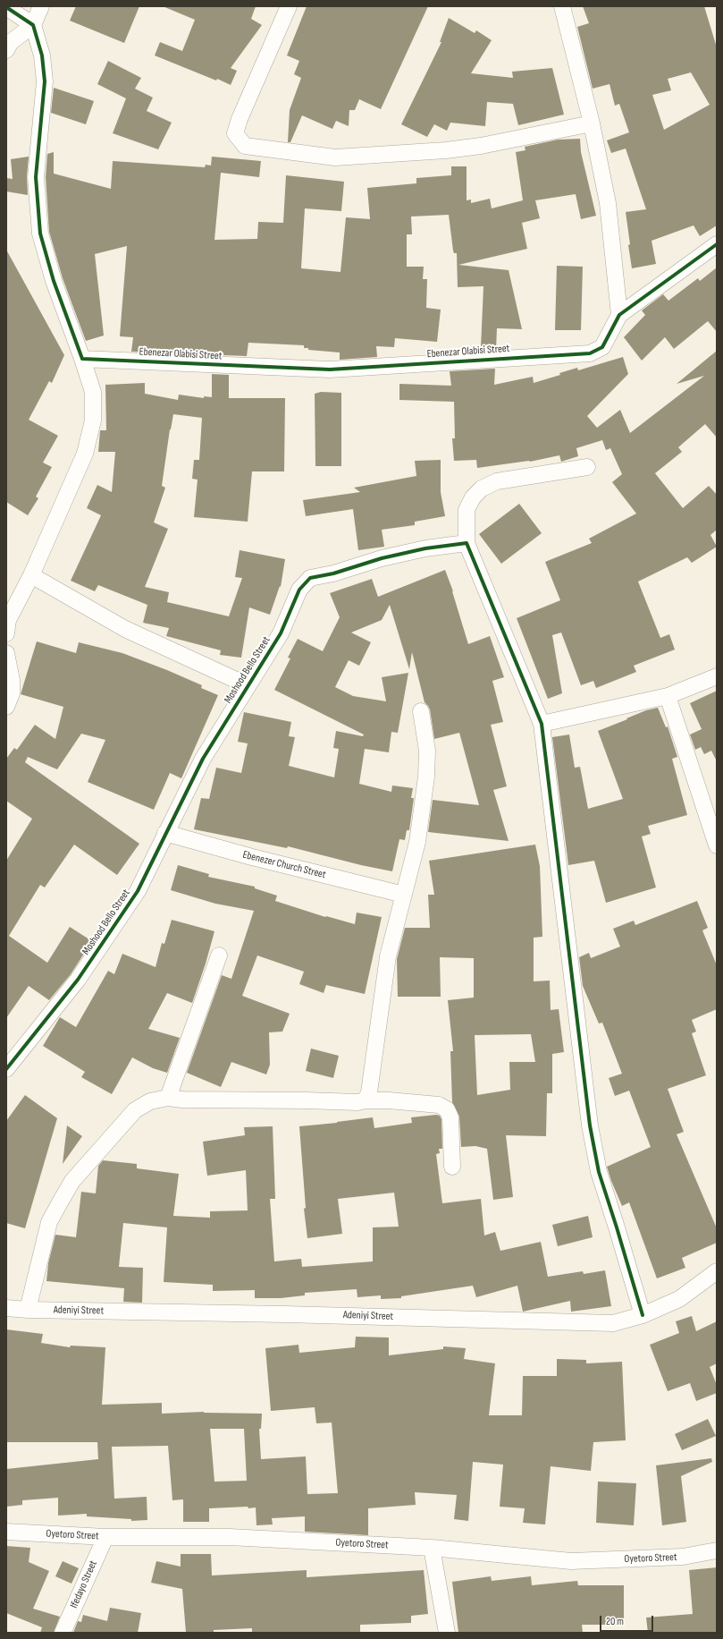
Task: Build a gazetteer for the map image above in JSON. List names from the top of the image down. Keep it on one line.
{"streets":{"street":["Ebenezar Olabisi Street","Moshood Bello Street","Ebenezer Church Street","Adeniyi Street","Oyetoro Street","Ifedayo Street"]},"crossings":[["Moshood Bello Street","Ebenezer Church Street"],["Oyetoro Street","Ifedayo Street"]],"scale_bar":"20 m"}
